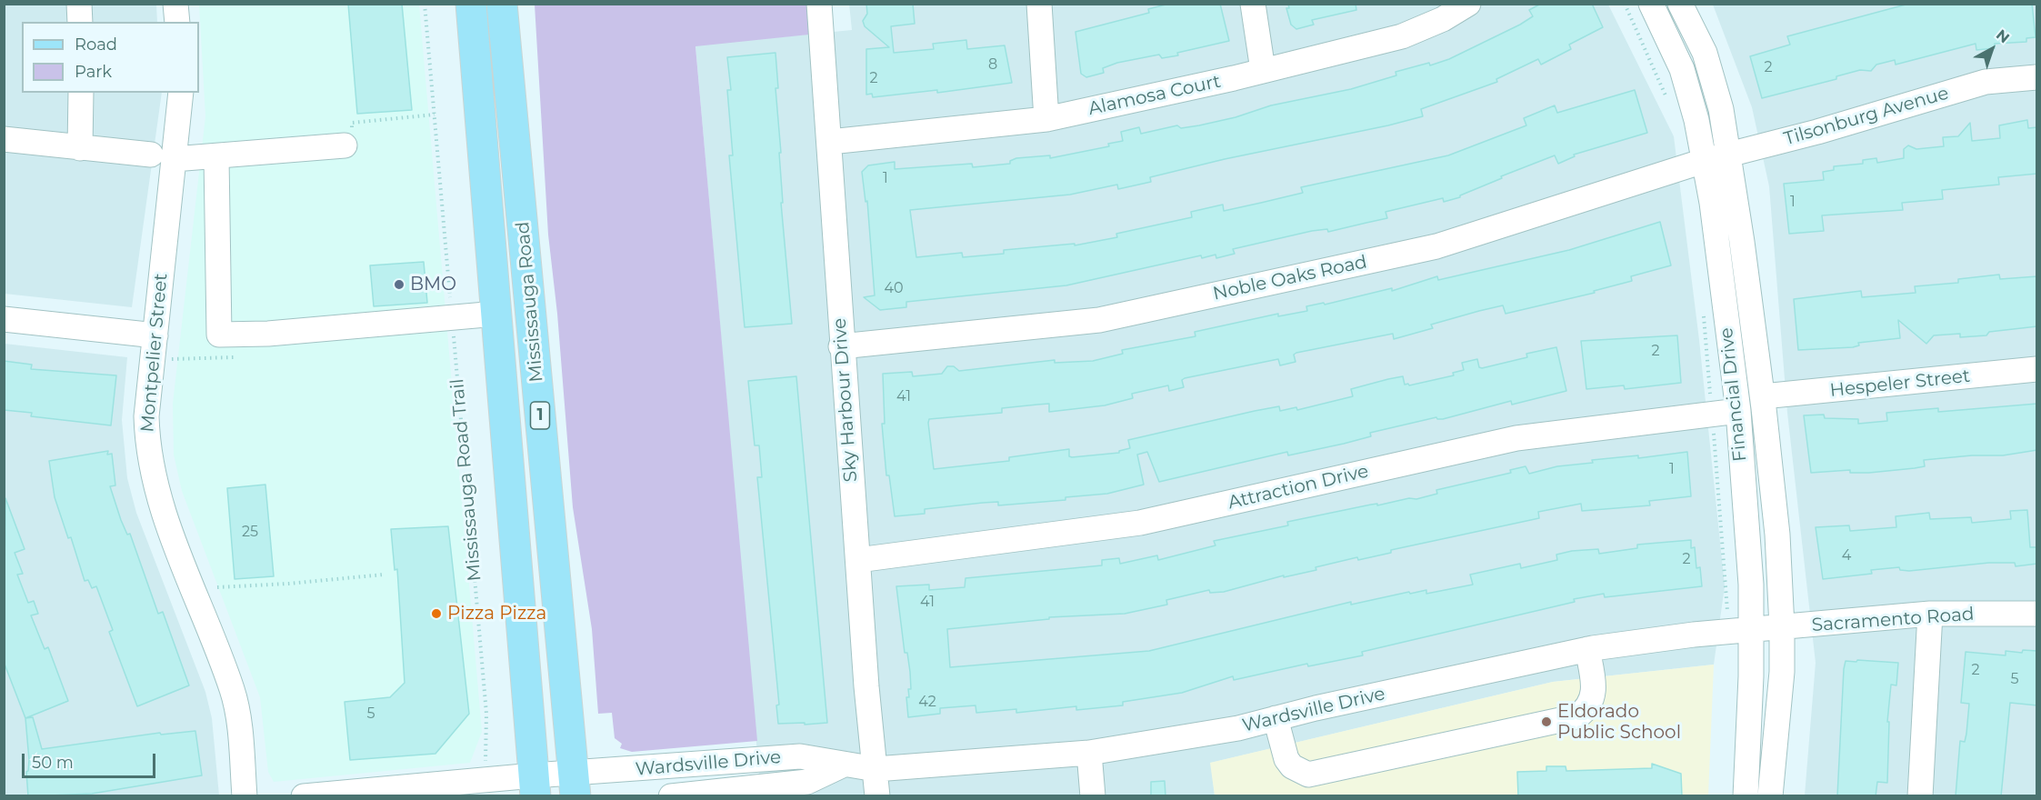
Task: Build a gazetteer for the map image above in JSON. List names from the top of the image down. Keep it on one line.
{"streets":{"main road":["Mississauga Road","1"],"street":["Alamosa Court","Tilsonburg Avenue","Noble Oaks Road","Montpelier Street","Hespeler Street","Financial Drive","Sky Harbour Drive","Attraction Drive","Sacramento Road","Wardsville Drive"],"path":["Mississauga Road Trail"]},"crossings":[["Alamosa Court","Sky Harbour Drive"],["Tilsonburg Avenue","Noble Oaks Road"],["Tilsonburg Avenue","Financial Drive"],["Noble Oaks Road","Financial Drive"],["Noble Oaks Road","Sky Harbour Drive"],["Mississauga Road","Wardsville Drive"],["Hespeler Street","Financial Drive"],["Financial Drive","Attraction Drive"],["Financial Drive","Sacramento Road"],["Financial Drive","Wardsville Drive"],["Sky Harbour Drive","Attraction Drive"],["Sky Harbour Drive","Wardsville Drive"],["Sacramento Road","Wardsville Drive"]],"places":["BMO","Pizza Pizza","Eldorado Public School"],"house_numbers":["8","2","2","1","1","40","2","41","1","25","4","2","41","2","5","42","5"],"legend":["Road","Park"],"scale_bar":"50 m","north":"top right"}
